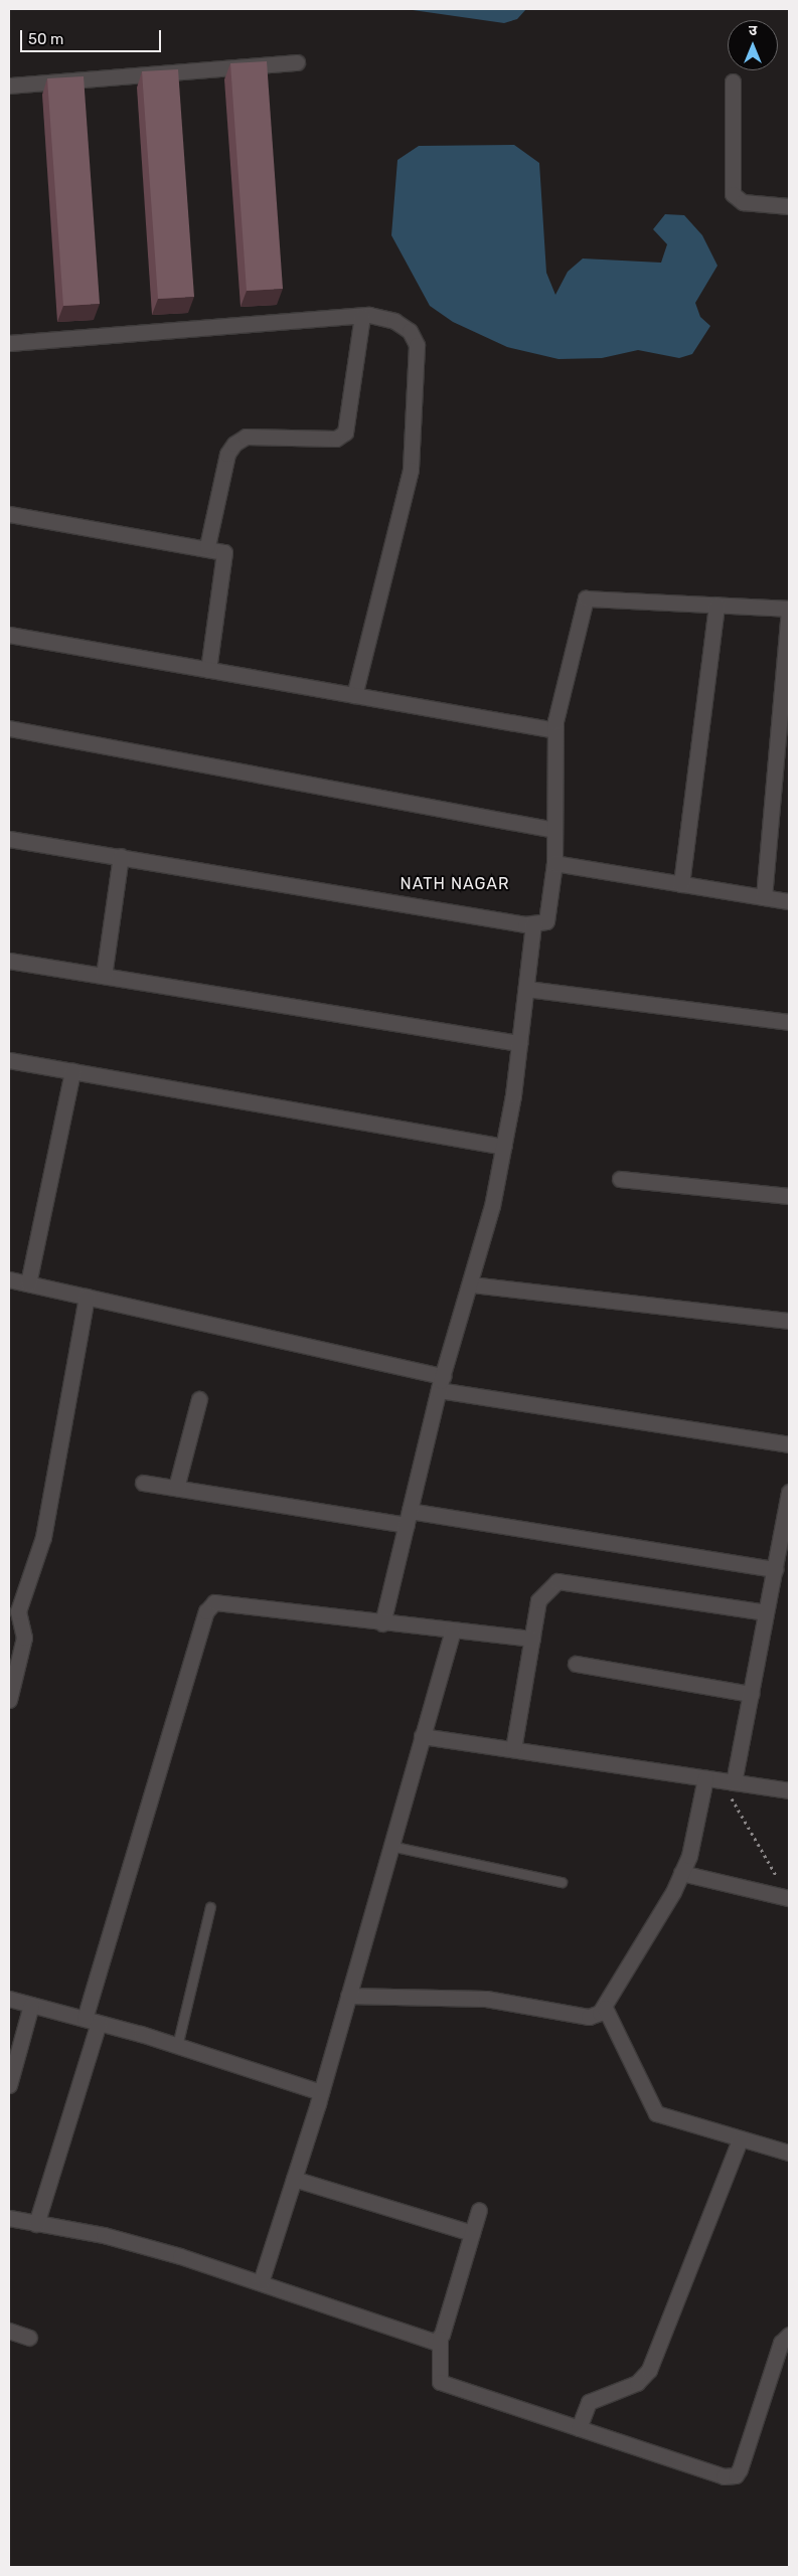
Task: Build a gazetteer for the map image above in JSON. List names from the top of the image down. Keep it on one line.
{"districts":["NATH NAGAR"],"scale_bar":"50 m","north":"top"}
